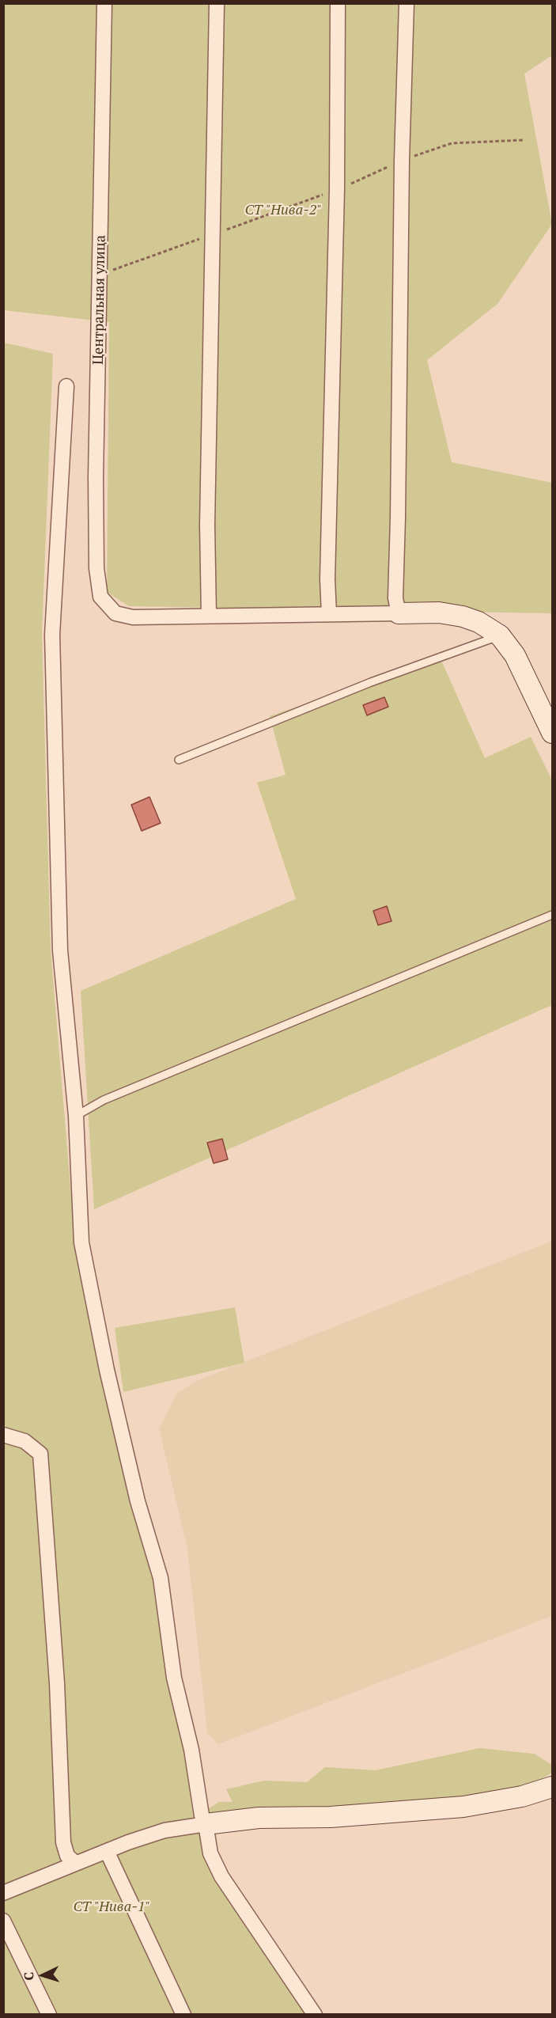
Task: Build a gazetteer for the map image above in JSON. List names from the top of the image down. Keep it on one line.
{"streets":{"street":["Центральная улица"]},"parks":["СТ \"Нива-2\"","СТ \"Нива-1\""],"north":"left"}
